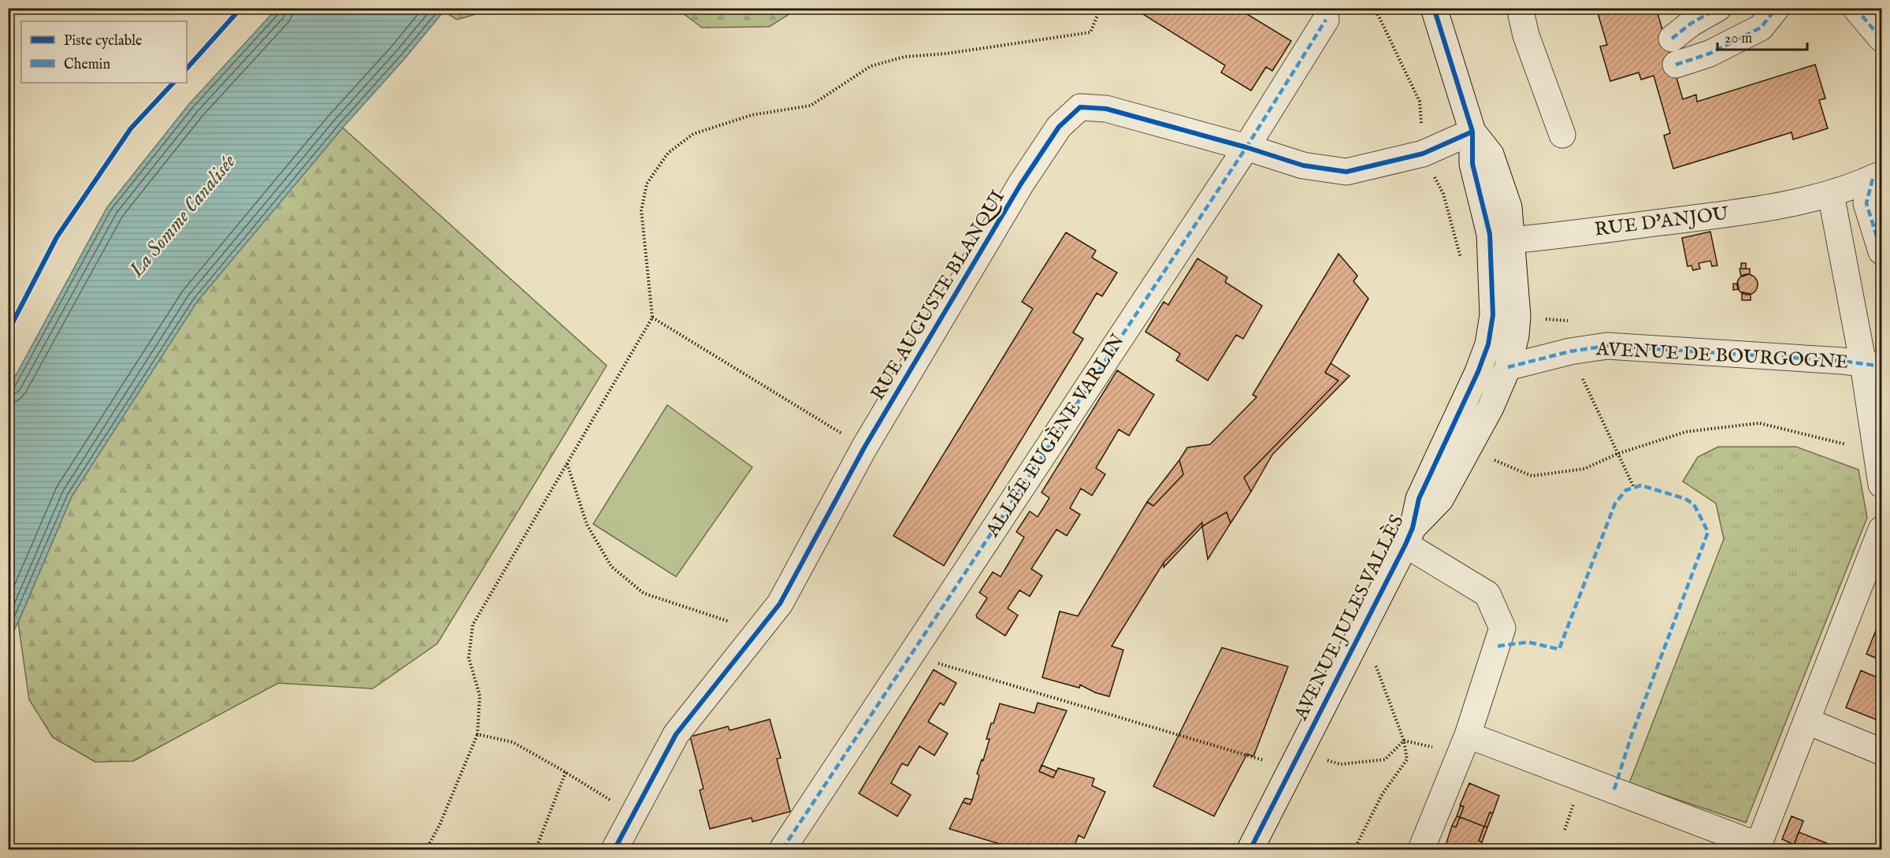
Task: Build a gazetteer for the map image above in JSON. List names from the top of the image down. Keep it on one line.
{"streets":{"street":["RUE D'ANJOU","RUE AUGUSTE BLANQUI","AVENUE DE BOURGOGNE","ALLÉE EUGÈNE VARLIN","AVENUE JULES VALLÈS"]},"crossings":[["RUE AUGUSTE BLANQUI","ALLÉE EUGÈNE VARLIN"],["AVENUE DE BOURGOGNE","AVENUE JULES VALLÈS"]],"water":["La Somme Canalisée"],"legend":["Piste cyclable","Chemin"],"scale_bar":"20 m"}
